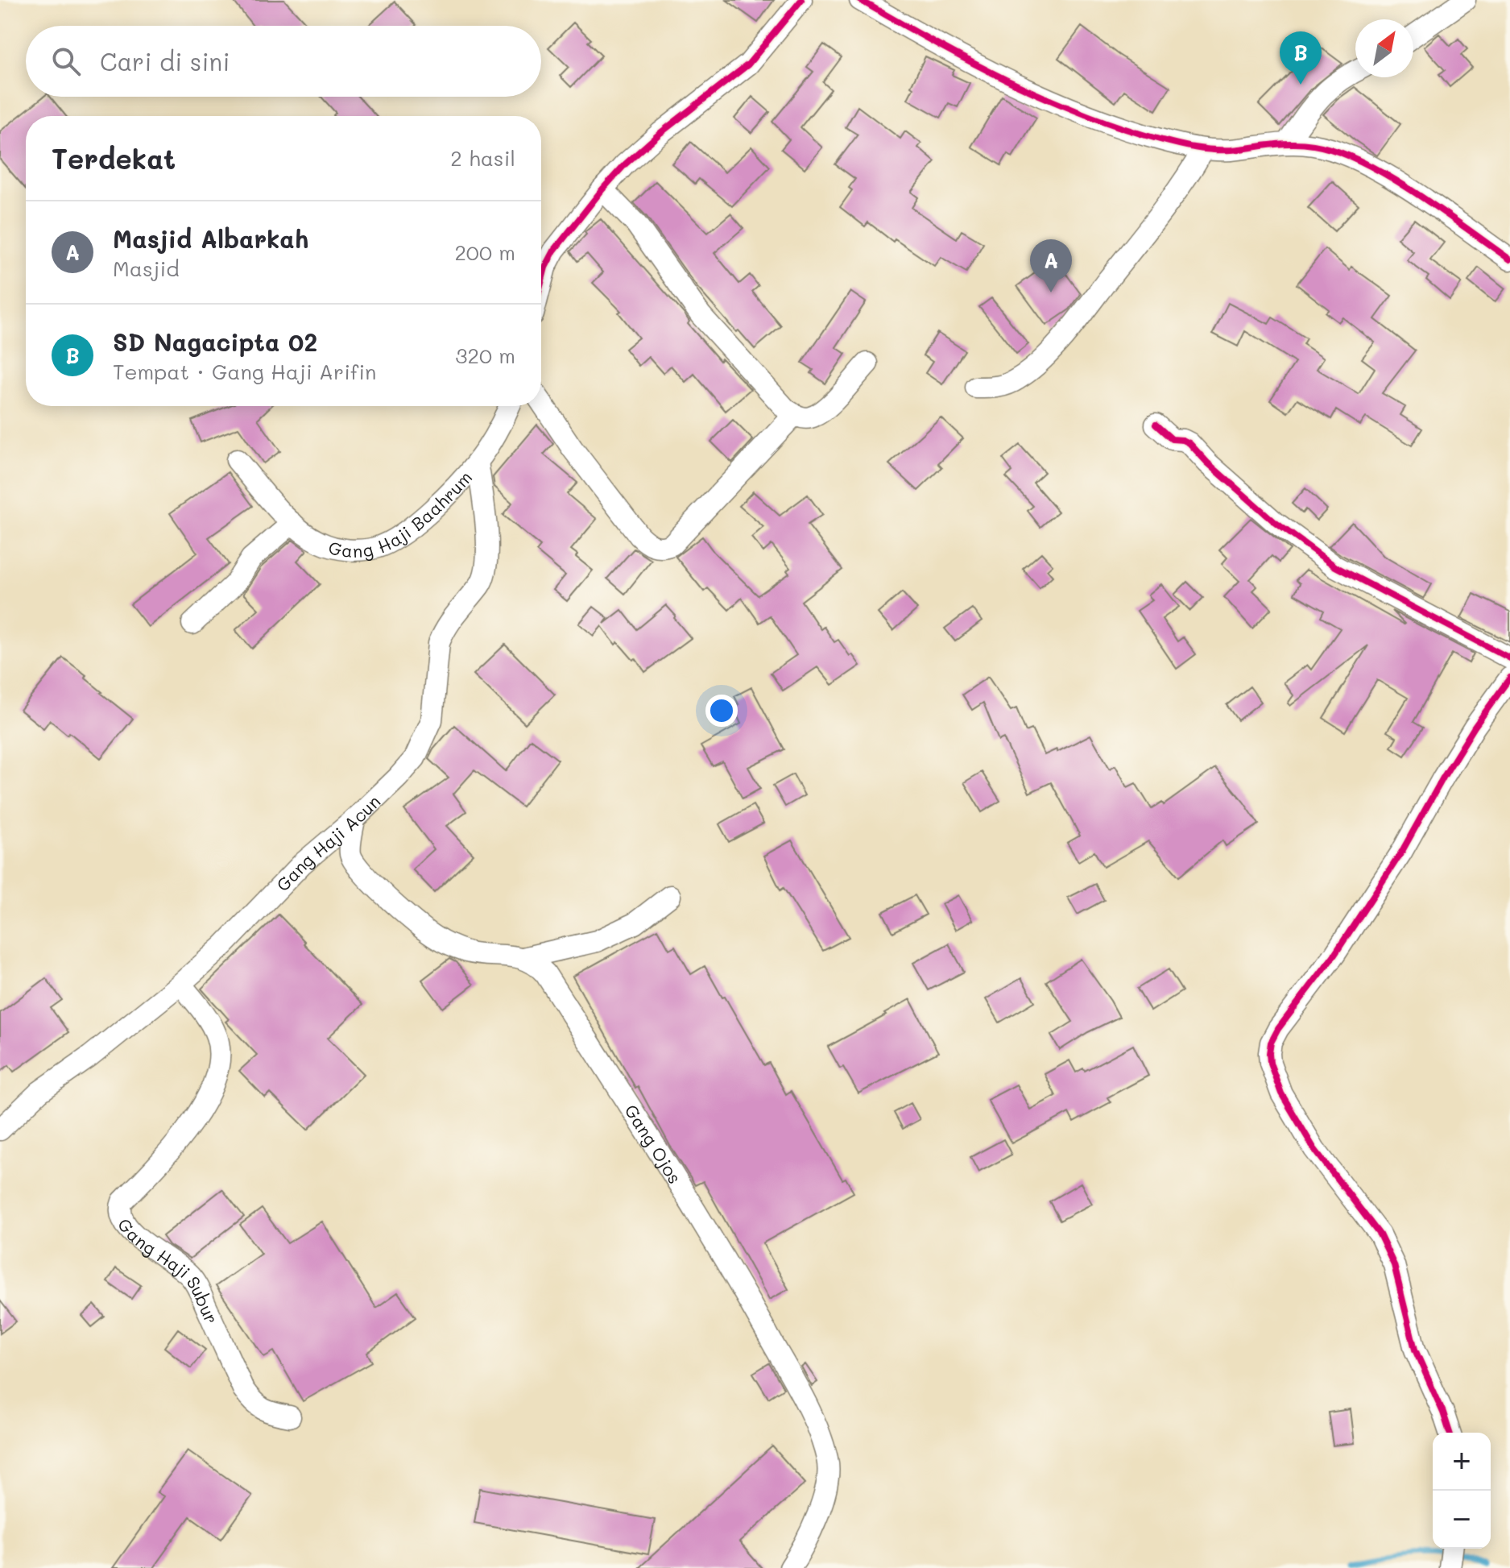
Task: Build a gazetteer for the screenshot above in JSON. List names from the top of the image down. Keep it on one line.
{"streets":{"street":["Gang Haji Baahrum","Gang Haji Acun","Gang Ojos","Gang Haji Subur"]},"crossings":[["Gang Haji Baahrum","Gang Haji Acun"],["Gang Haji Acun","Gang Haji Subur"]],"north":"top right","page":{"search":"Cari di sini","pins":["B","A"],"heading":["Terdekat","2 hasil"],"list":[{"mark":"A","name":"Masjid Albarkah","note":"Masjid","value":"200 m"},{"mark":"B","name":"SD Nagacipta 02","note":"Tempat · Gang Haji Arifin","value":"320 m"}],"map_buttons":["+","−"]}}
